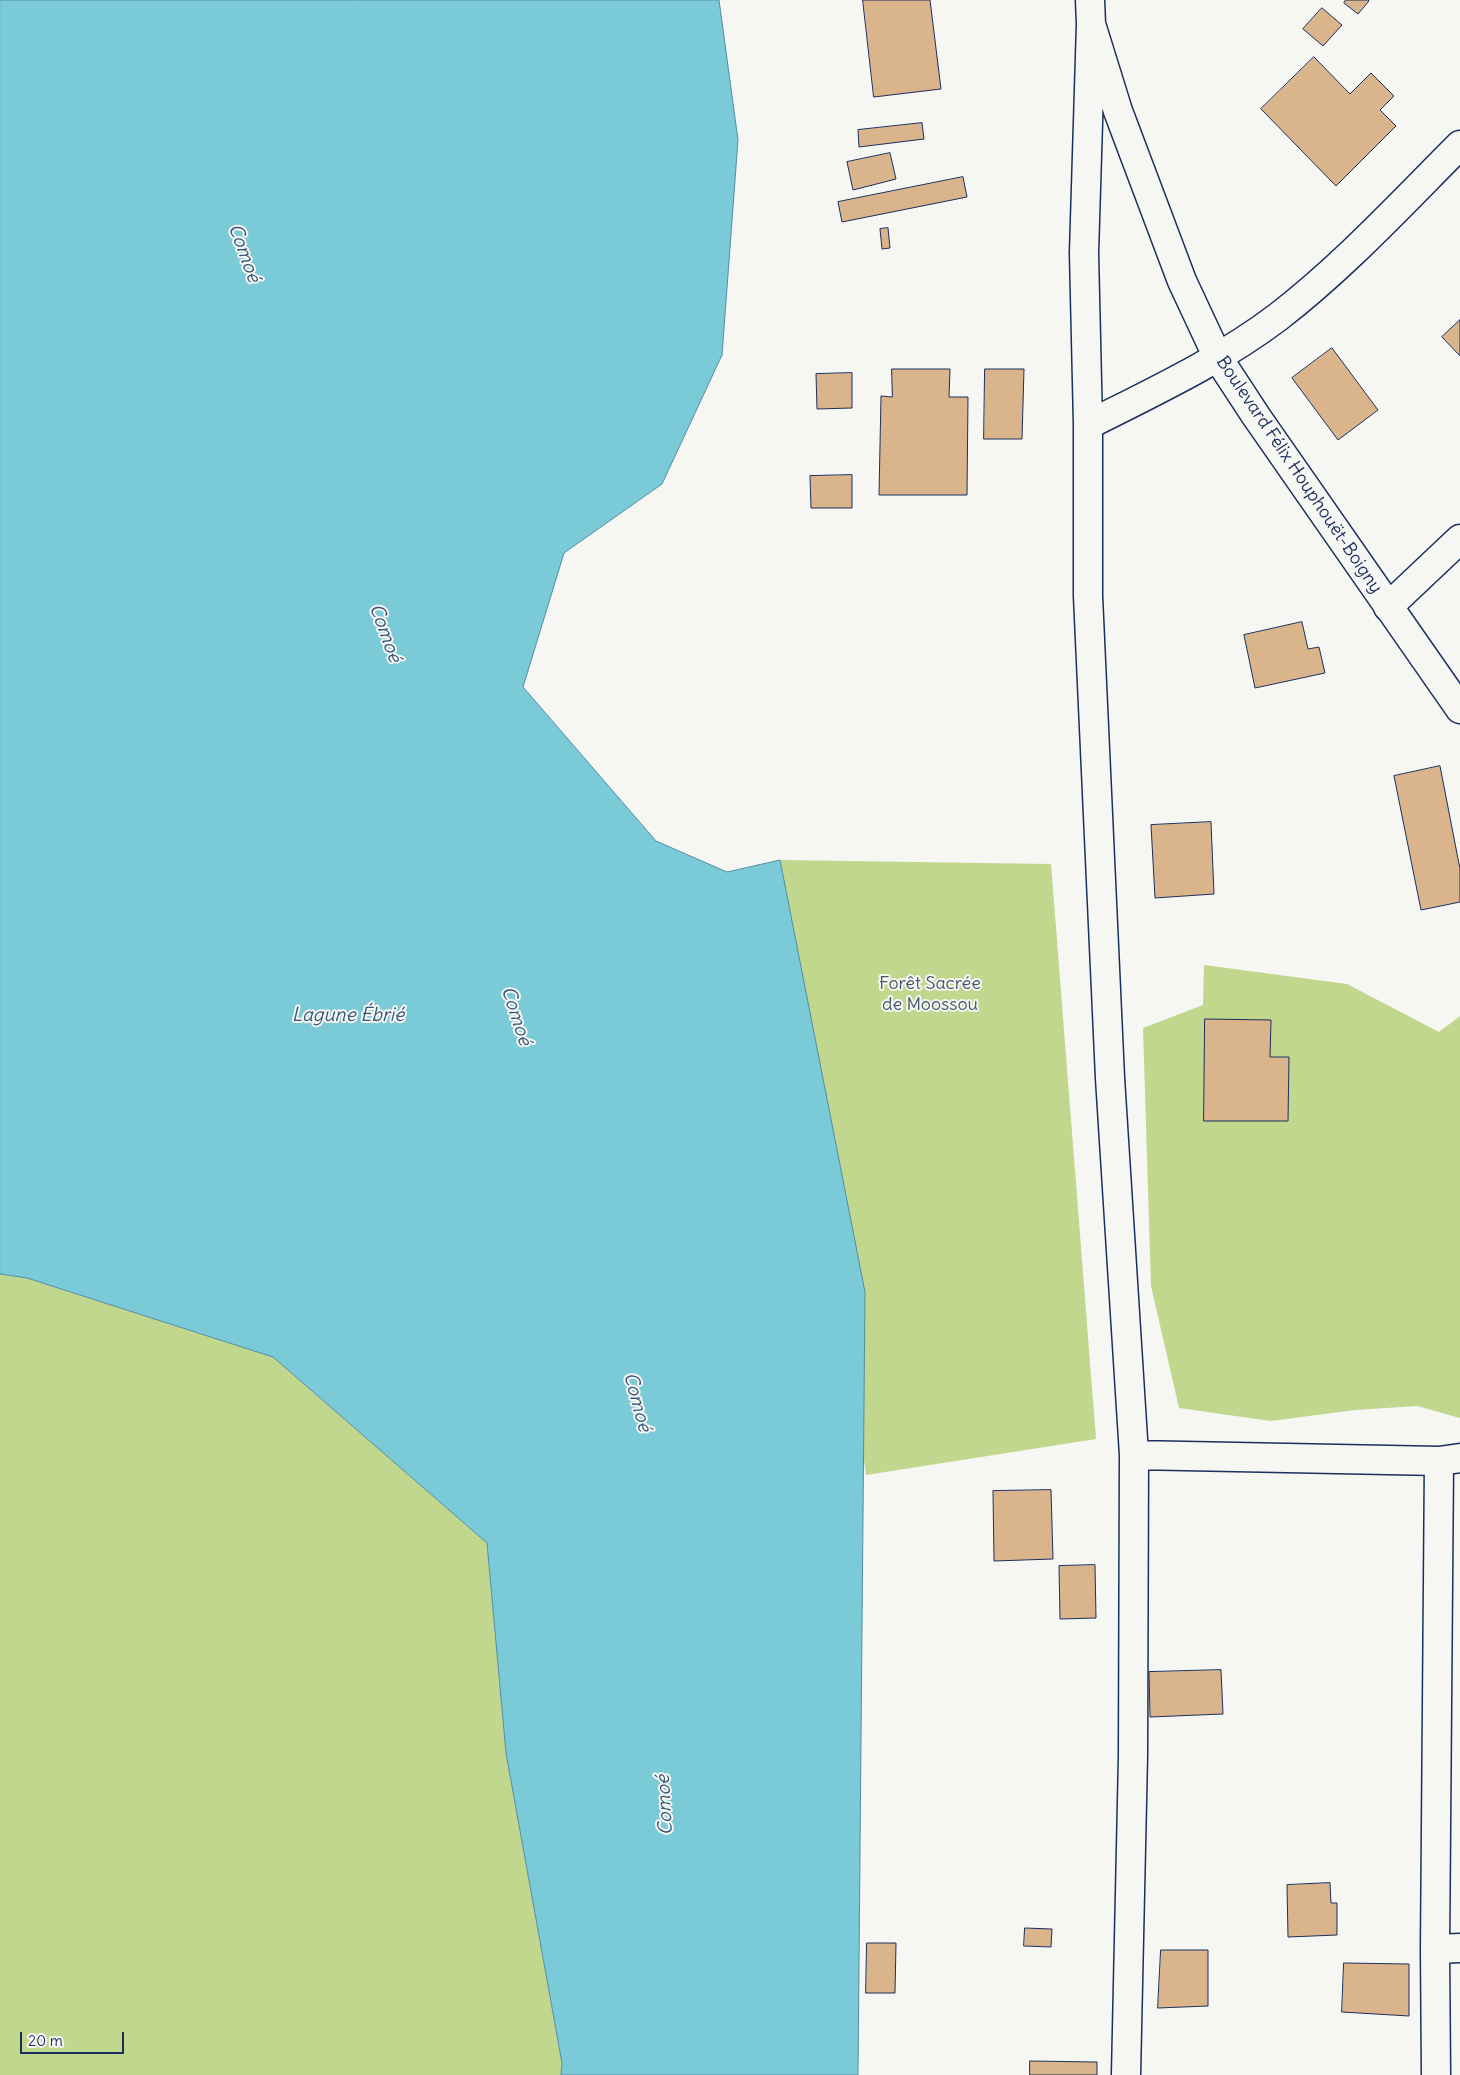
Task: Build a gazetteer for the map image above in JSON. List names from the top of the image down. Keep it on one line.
{"streets":{"street":["Boulevard Félix Houphouët-Boigny"]},"water":["Comoé","Lagune Ébrié"],"parks":["Forêt Sacrée de Moossou"],"scale_bar":"20 m"}
